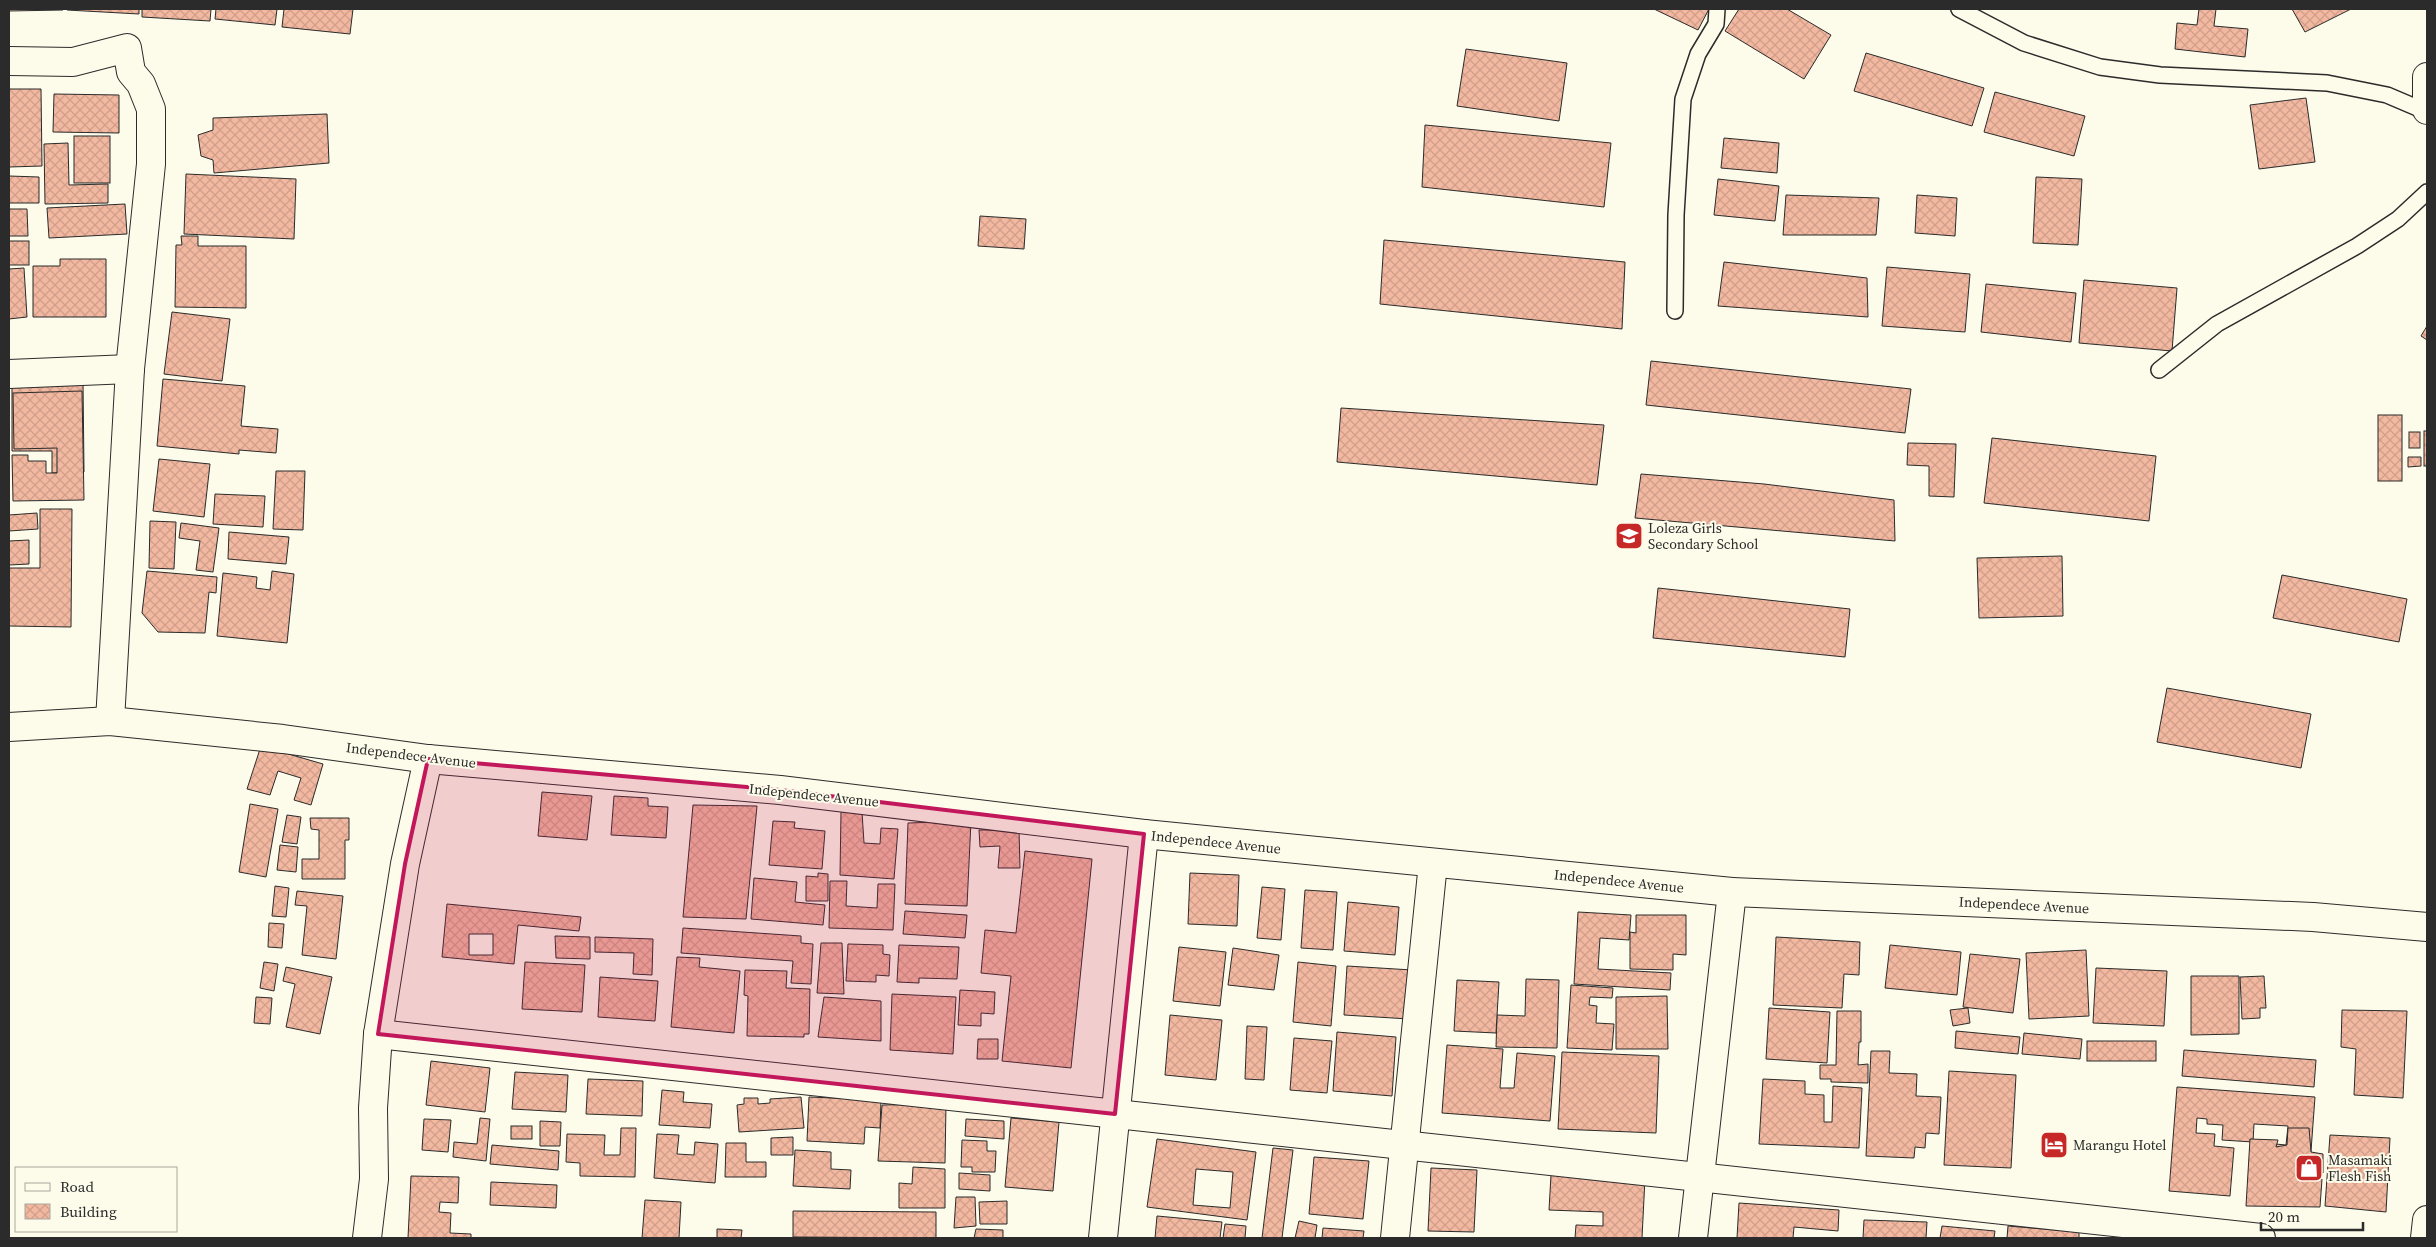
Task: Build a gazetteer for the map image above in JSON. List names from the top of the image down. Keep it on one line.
{"streets":{"street":["Independece Avenue"]},"places":{"school or university":["Loleza Girls Secondary School"],"hotel":["Marangu Hotel"],"shop":["Masamaki Flesh Fish"]},"legend":["Road","Building"],"scale_bar":"20 m"}
